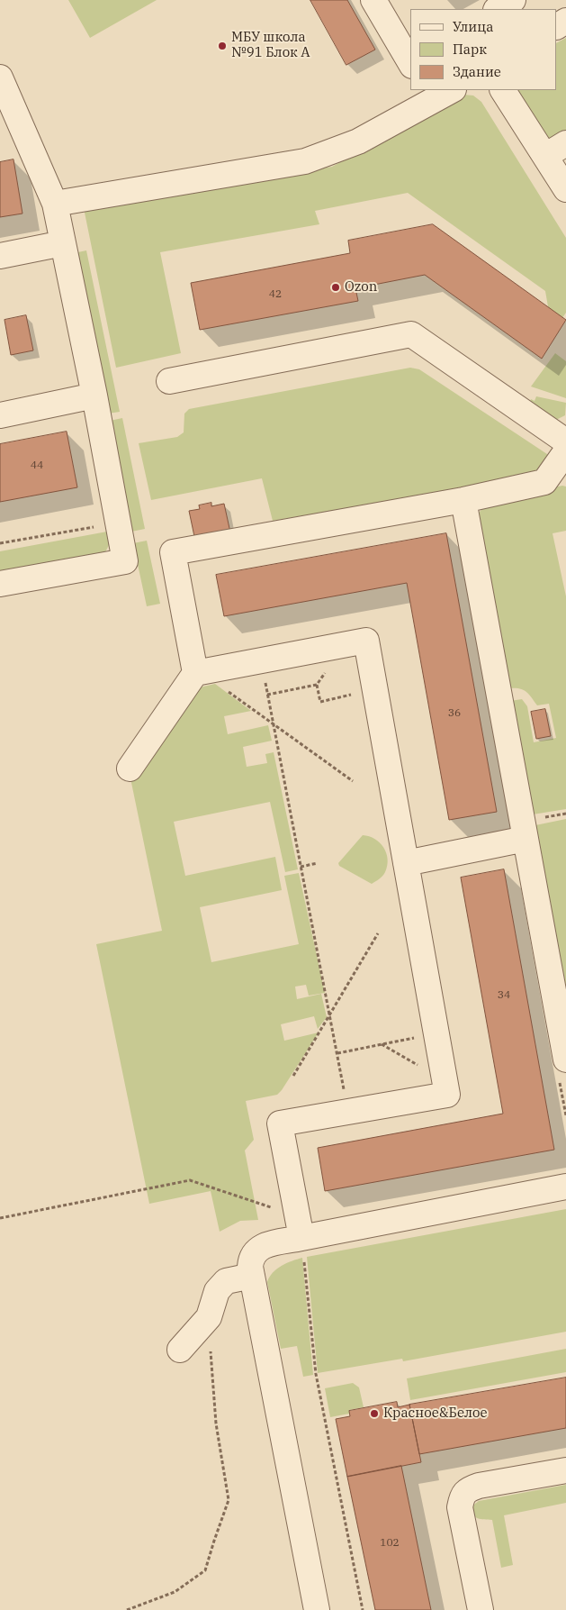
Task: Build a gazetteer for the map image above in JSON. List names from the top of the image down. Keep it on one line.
{"places":["МБУ школа №91 Блок А","Ozon","Красное&Белое"],"house_numbers":["42","44","36","34","102"],"legend":["Улица","Парк","Здание"]}
